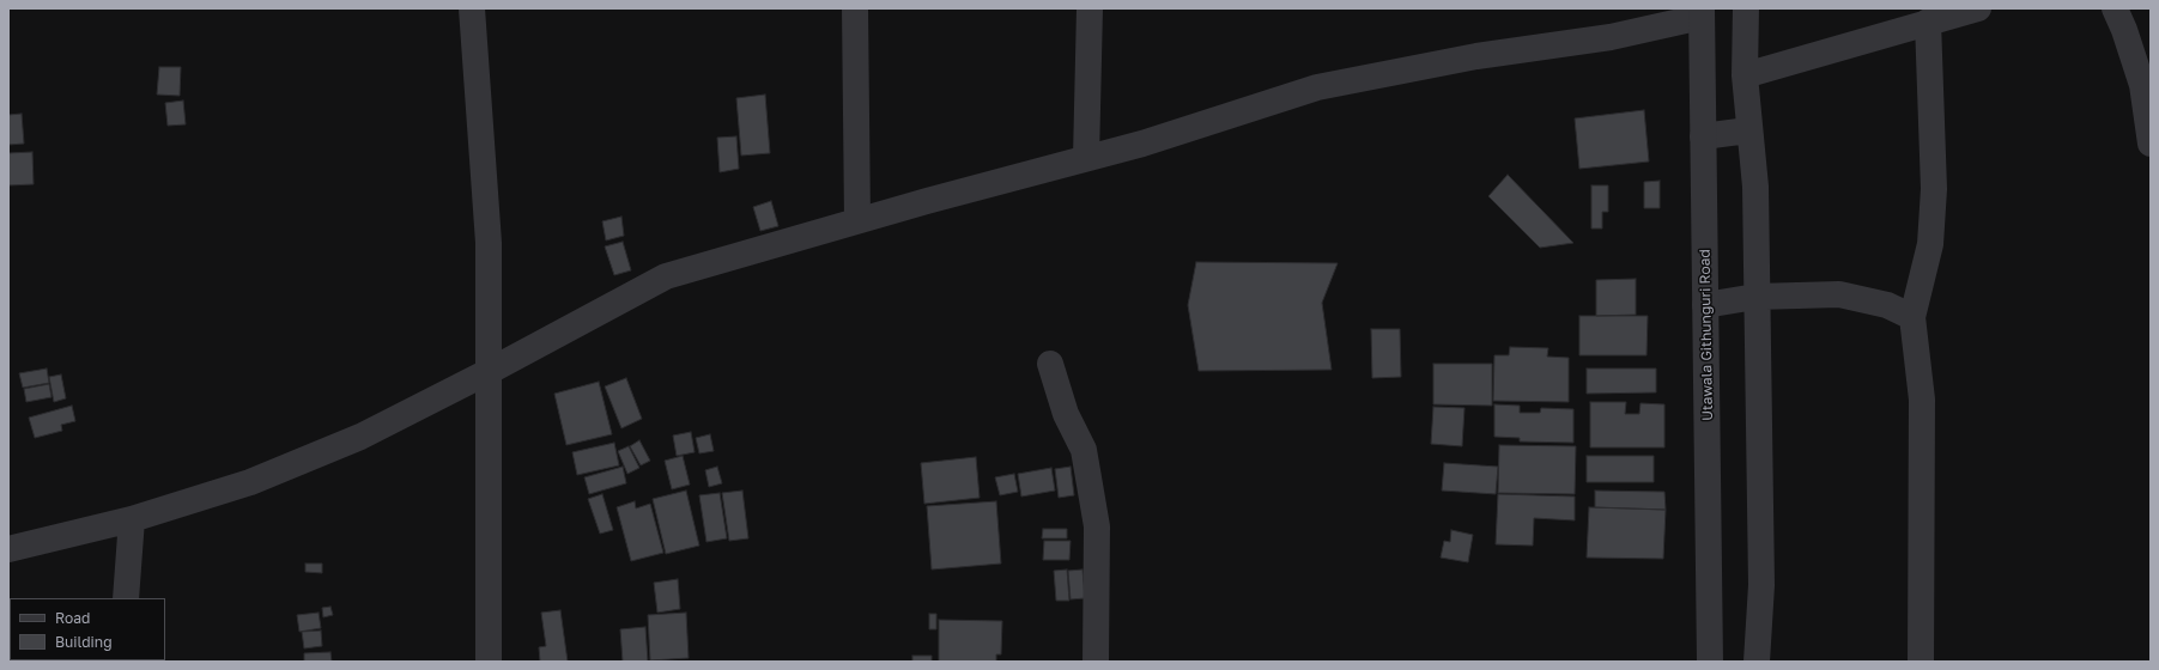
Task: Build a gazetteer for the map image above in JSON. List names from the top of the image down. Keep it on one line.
{"streets":{"street":["Utawala Githunguri Road"]},"legend":["Road","Building"]}
